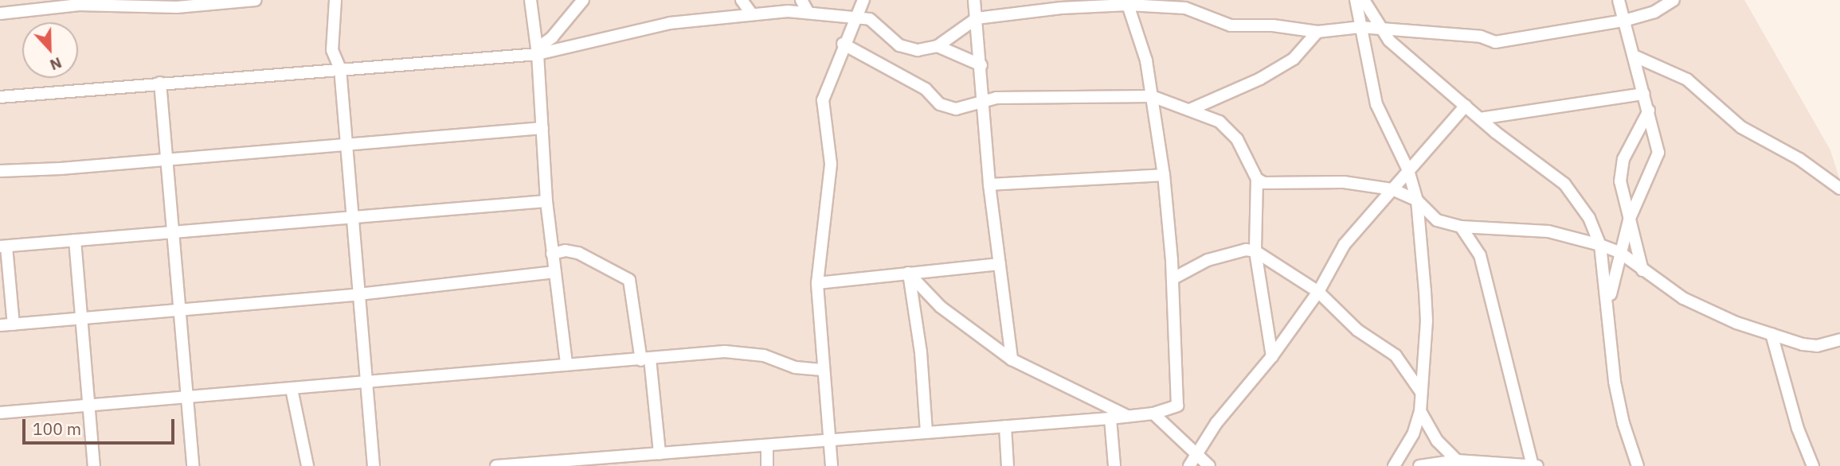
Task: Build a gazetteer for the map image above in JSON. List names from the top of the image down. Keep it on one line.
{"scale_bar":"100 m","north":"bottom"}
